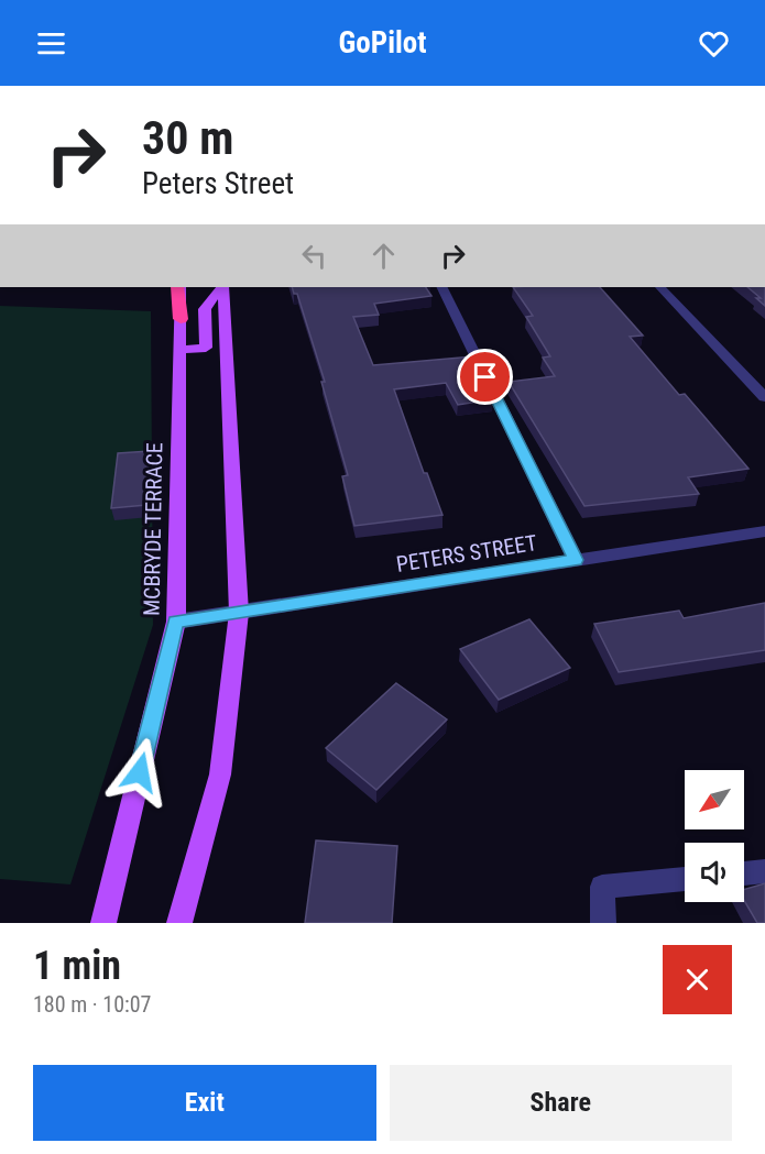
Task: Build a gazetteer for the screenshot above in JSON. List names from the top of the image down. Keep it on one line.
{"streets":{"main road":["MCBRYDE TERRACE"],"street":["PETERS STREET"]},"crossings":[["MCBRYDE TERRACE","PETERS STREET"]],"north":"bottom left","page":{"header":"GoPilot","turn":["30 m","Peters Street"],"heading":["1 min","180 m · 10:07"],"buttons":["Exit","Share"]}}
